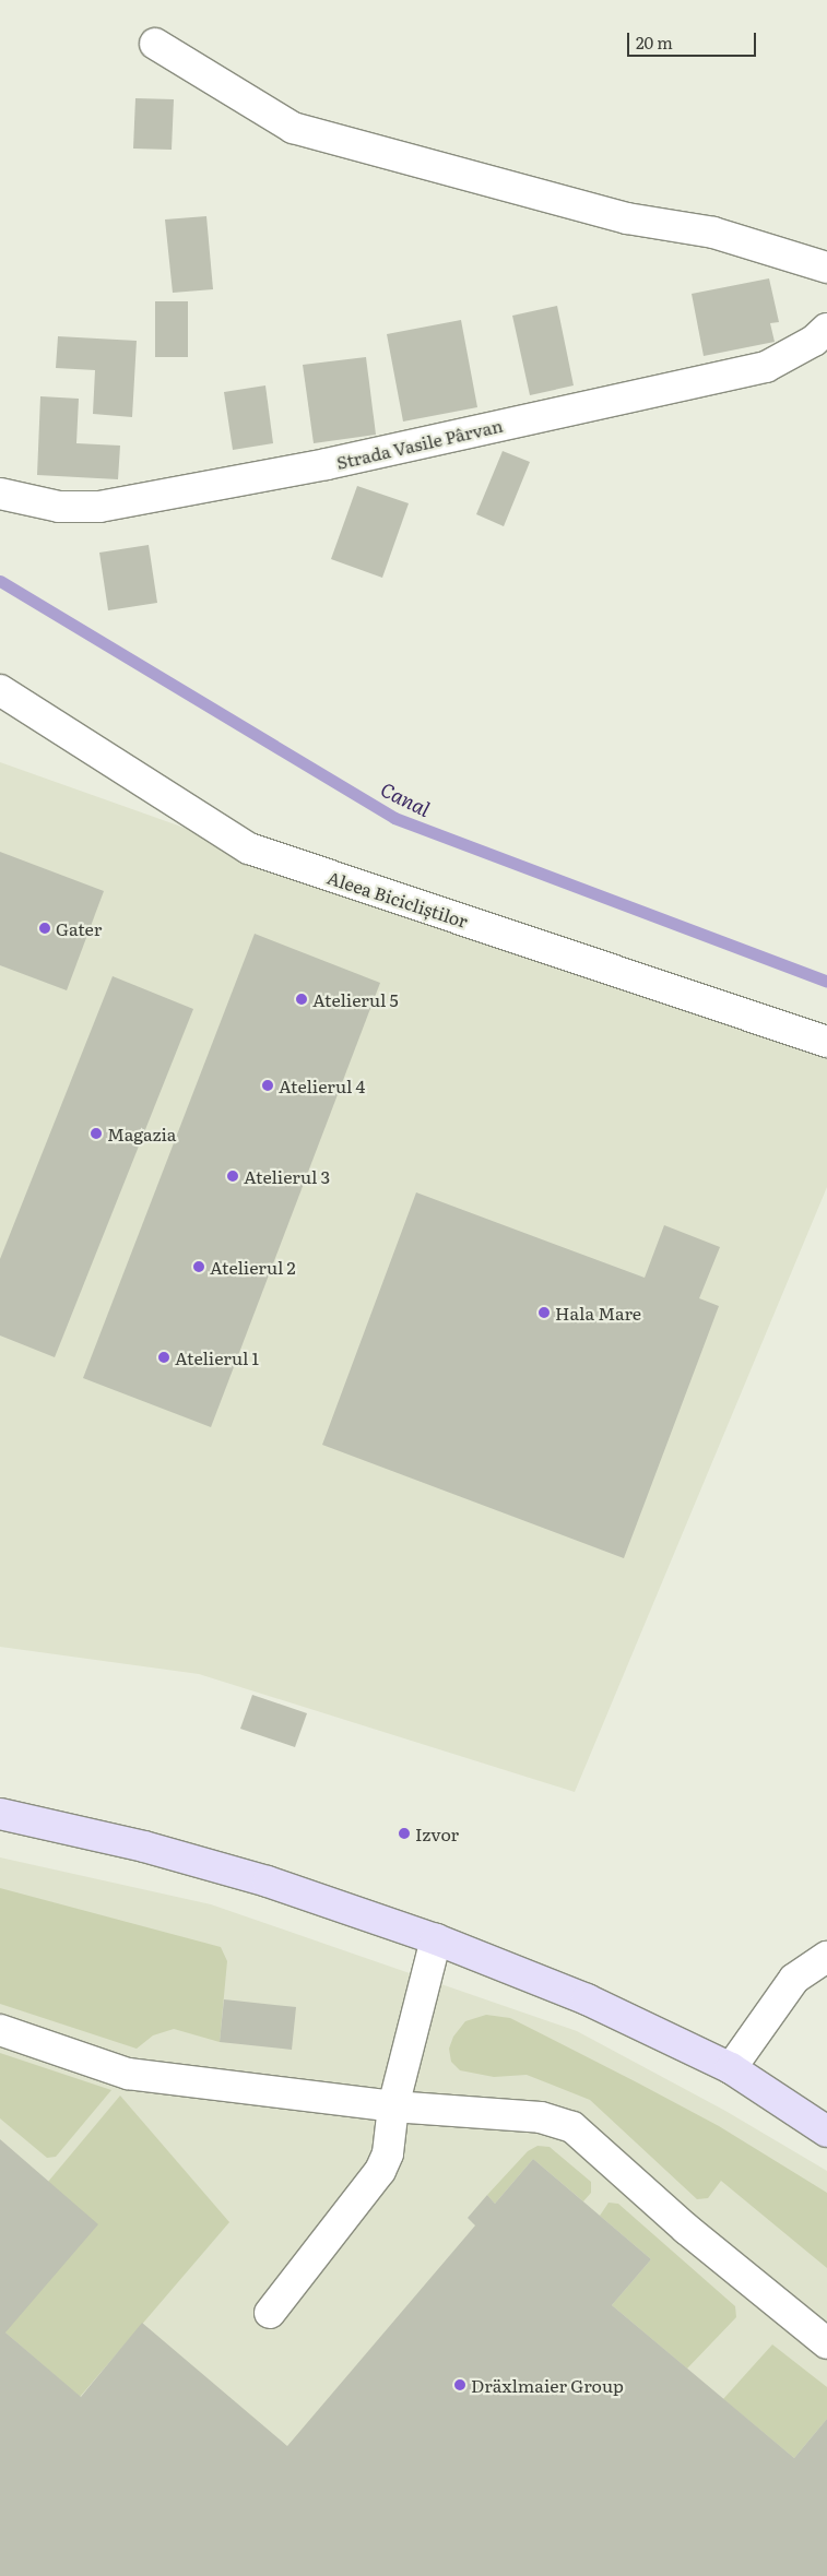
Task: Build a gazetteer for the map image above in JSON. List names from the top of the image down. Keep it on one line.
{"streets":{"street":["Strada Vasile Pârvan","Aleea Bicicliștilor"]},"water":["Canal"],"places":["Gater","Atelierul 5","Atelierul 4","Magazia","Atelierul 3","Atelierul 2","Hala Mare","Atelierul 1","Izvor","Dräxlmaier Group"],"scale_bar":"20 m"}
